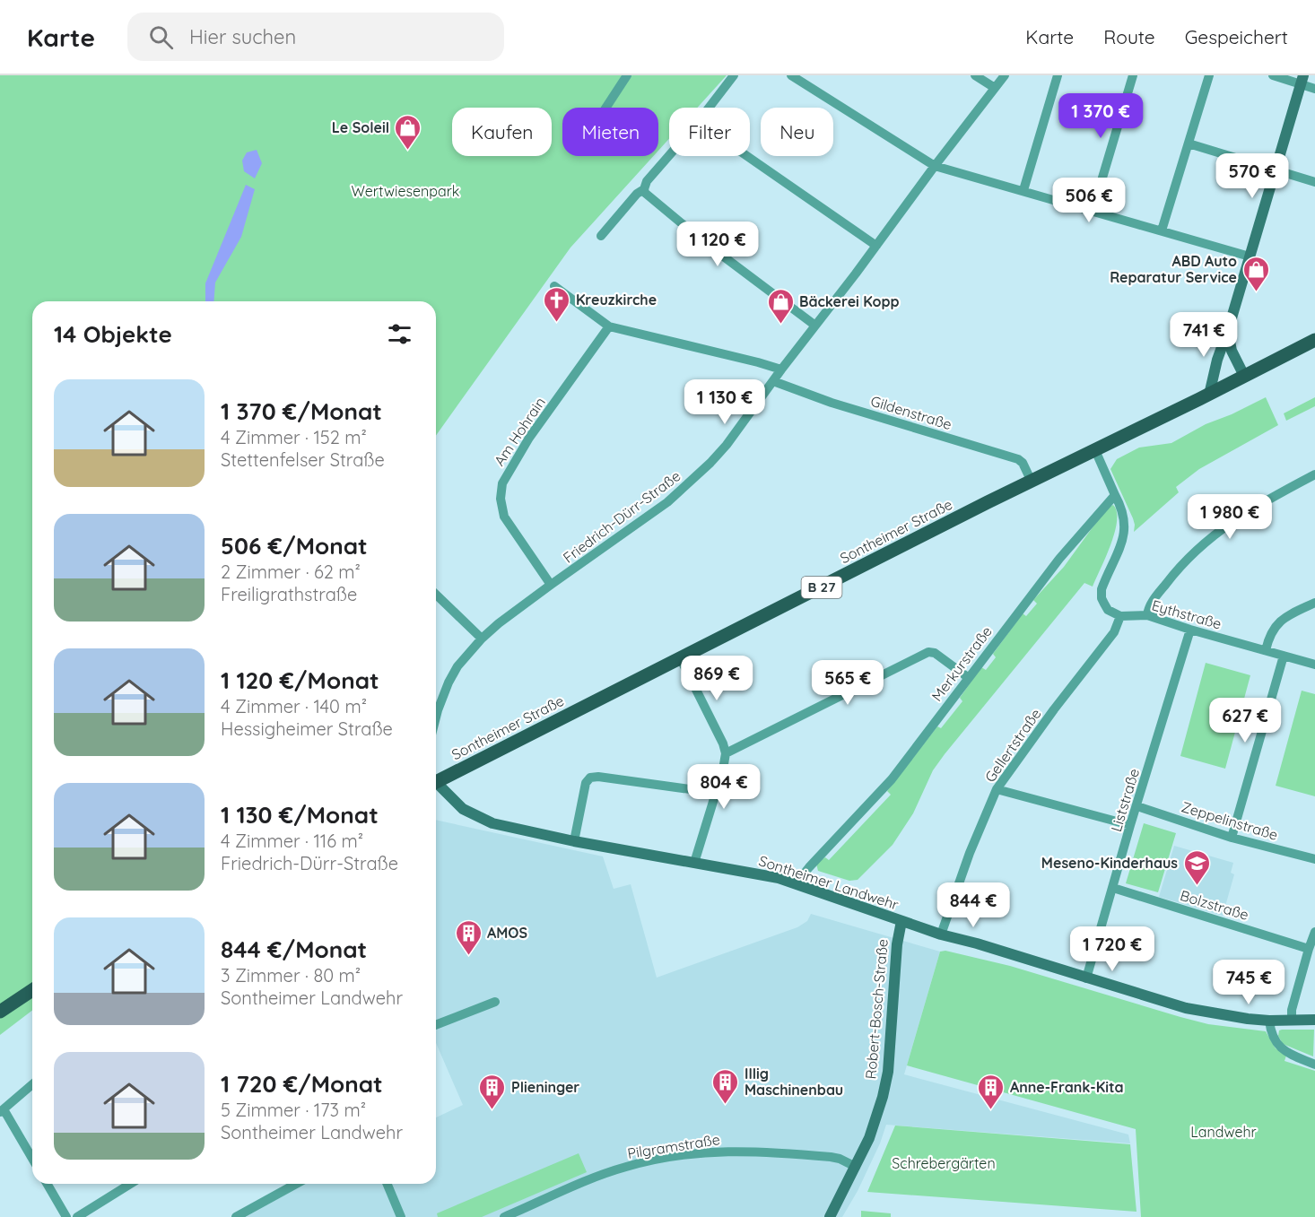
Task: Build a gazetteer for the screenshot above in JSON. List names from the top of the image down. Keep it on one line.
{"streets":{"main road":["Sontheimer Straße","B 27"],"street":["Gildenstraße","Am Hohrain","Friedrich-Dürr-Straße","Eythstraße","Merkurstraße","Gellertstraße","Liststraße","Zeppelinstraße","Sontheimer Landwehr","Bolzstraße","Robert-Bosch-Straße","Pilgramstraße"]},"crossings":[["Gildenstraße","Friedrich-Dürr-Straße"],["Gildenstraße","Sontheimer Straße"],["Am Hohrain","Friedrich-Dürr-Straße"],["Eythstraße","Gellertstraße"],["Eythstraße","Liststraße"],["Merkurstraße","Sontheimer Landwehr"],["Gellertstraße","Sontheimer Landwehr"],["Liststraße","Zeppelinstraße"],["Liststraße","Sontheimer Landwehr"],["Liststraße","Bolzstraße"],["Sontheimer Landwehr","Robert-Bosch-Straße"],["Robert-Bosch-Straße","Pilgramstraße"]],"parks":["Wertwiesenpark","Landwehr","Schrebergärten"],"places":{"shop":["Le Soleil","ABD Auto Reparatur Service","Bäckerei Kopp"],"church":["Kreuzkirche"],"school or university":["Meseno-Kinderhaus"],"building":["AMOS","Illig Maschinenbau","Plieninger","Anne-Frank-Kita"]},"page":{"header":"Karte","search":"Hier suchen","nav":["Karte","Route","Gespeichert"],"price":["1 370 €","570 €","506 €","1 120 €","741 €","1 130 €","1 980 €","869 €","565 €","627 €","804 €","844 €","1 720 €","745 €"],"chip":["Kaufen","Mieten","Filter","Neu"],"heading":"14 Objekte","list":[{"name":"1 370 €/Monat","note":"4 Zimmer · 152 m² · Stettenfelser Straße"},{"name":"506 €/Monat","note":"2 Zimmer · 62 m² · Freiligrathstraße"},{"name":"1 120 €/Monat","note":"4 Zimmer · 140 m² · Hessigheimer Straße"},{"name":"1 130 €/Monat","note":"4 Zimmer · 116 m² · Friedrich-Dürr-Straße"},{"name":"844 €/Monat","note":"3 Zimmer · 80 m² · Sontheimer Landwehr"},{"name":"1 720 €/Monat","note":"5 Zimmer · 173 m² · Sontheimer Landwehr"}]}}
